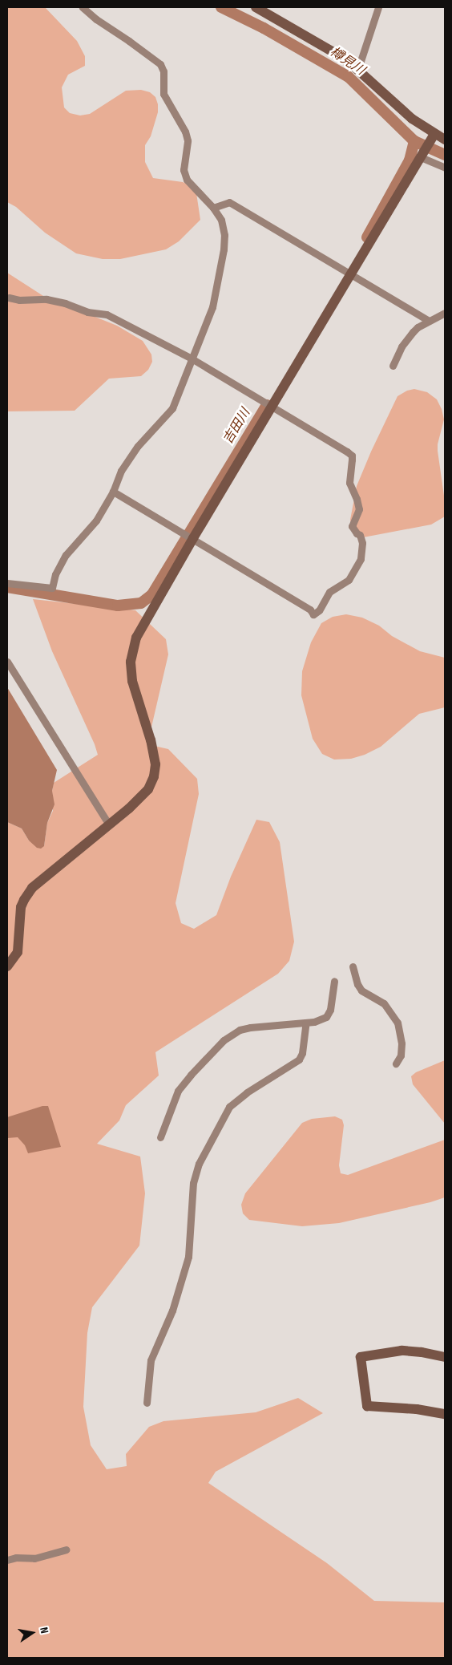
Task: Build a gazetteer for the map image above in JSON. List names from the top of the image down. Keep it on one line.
{"water":["樽見川","吉田川"],"north":"right"}
